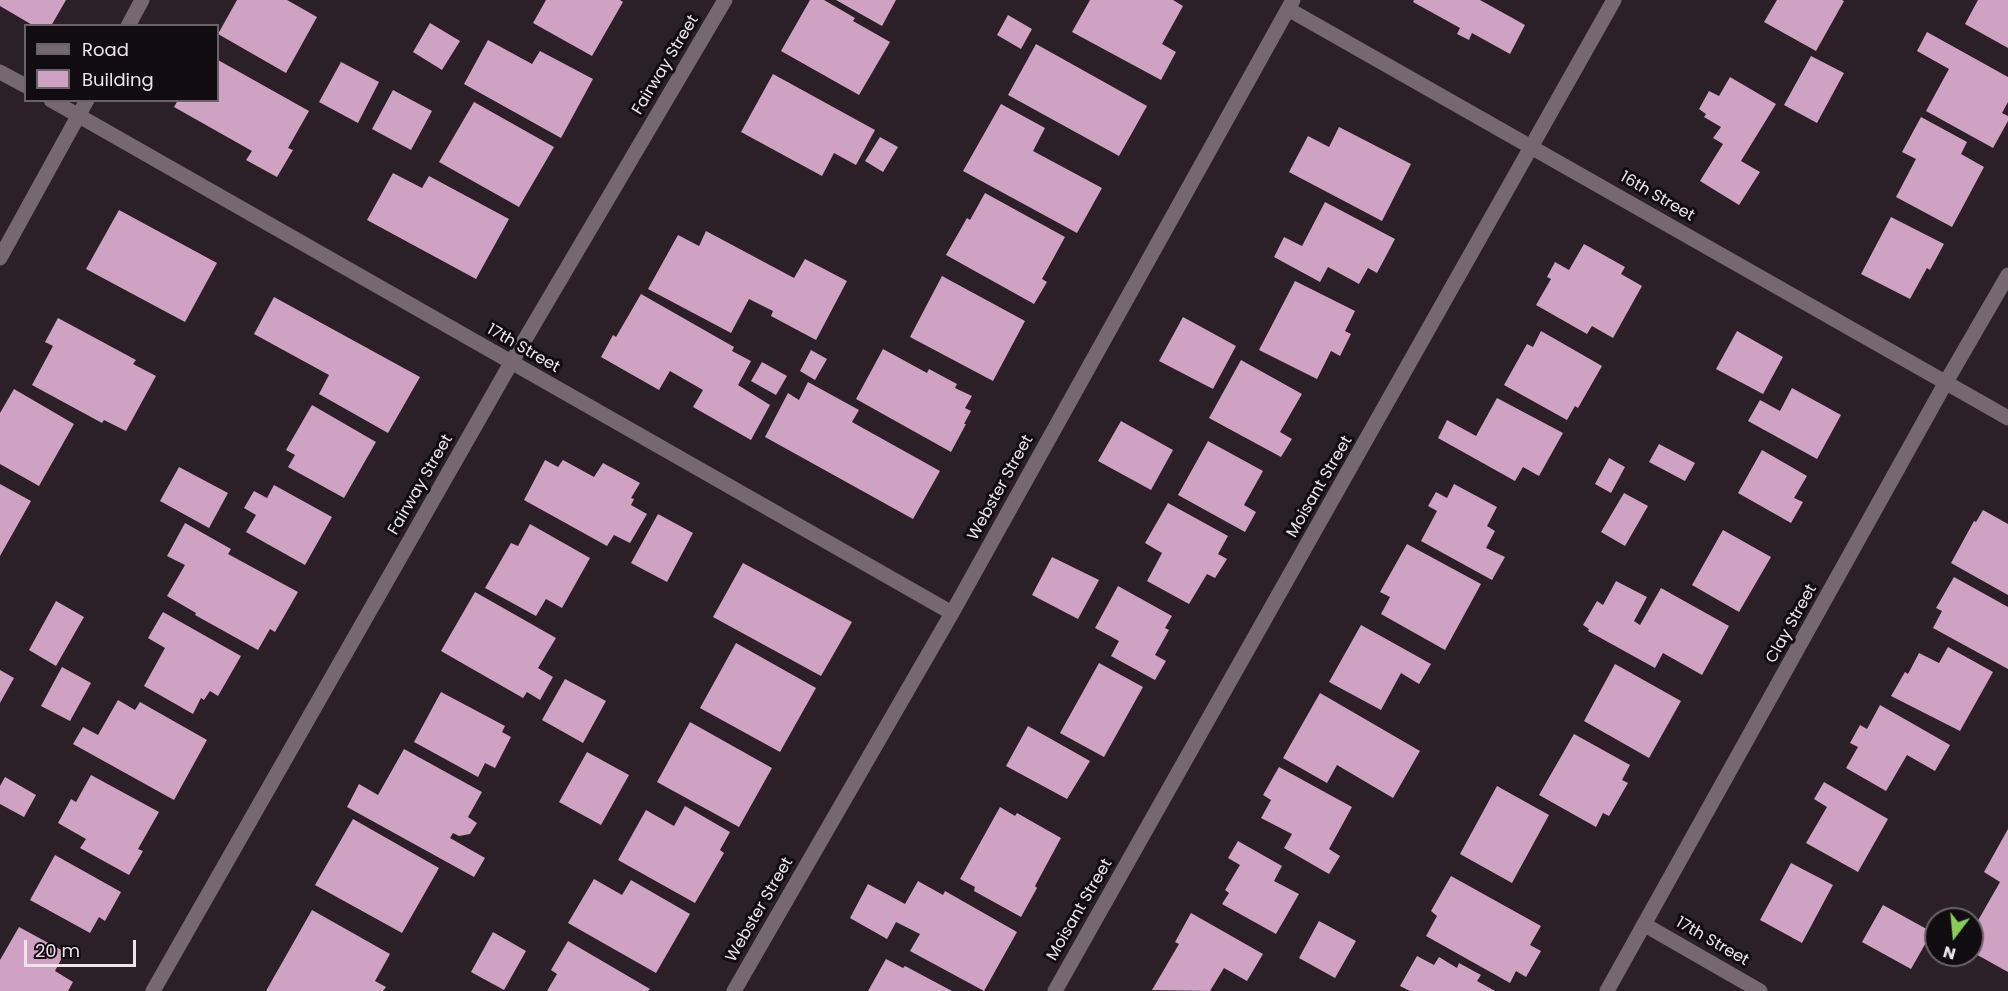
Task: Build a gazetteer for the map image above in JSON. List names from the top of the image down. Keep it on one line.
{"streets":{"street":["Fairway Street","16th Street","17th Street","Moisant Street","Webster Street","Clay Street"]},"crossings":[["Fairway Street","17th Street"],["16th Street","Moisant Street"],["16th Street","Webster Street"],["16th Street","Clay Street"],["17th Street","Webster Street"],["17th Street","Clay Street"]],"legend":["Road","Building"],"scale_bar":"20 m","north":"bottom"}
